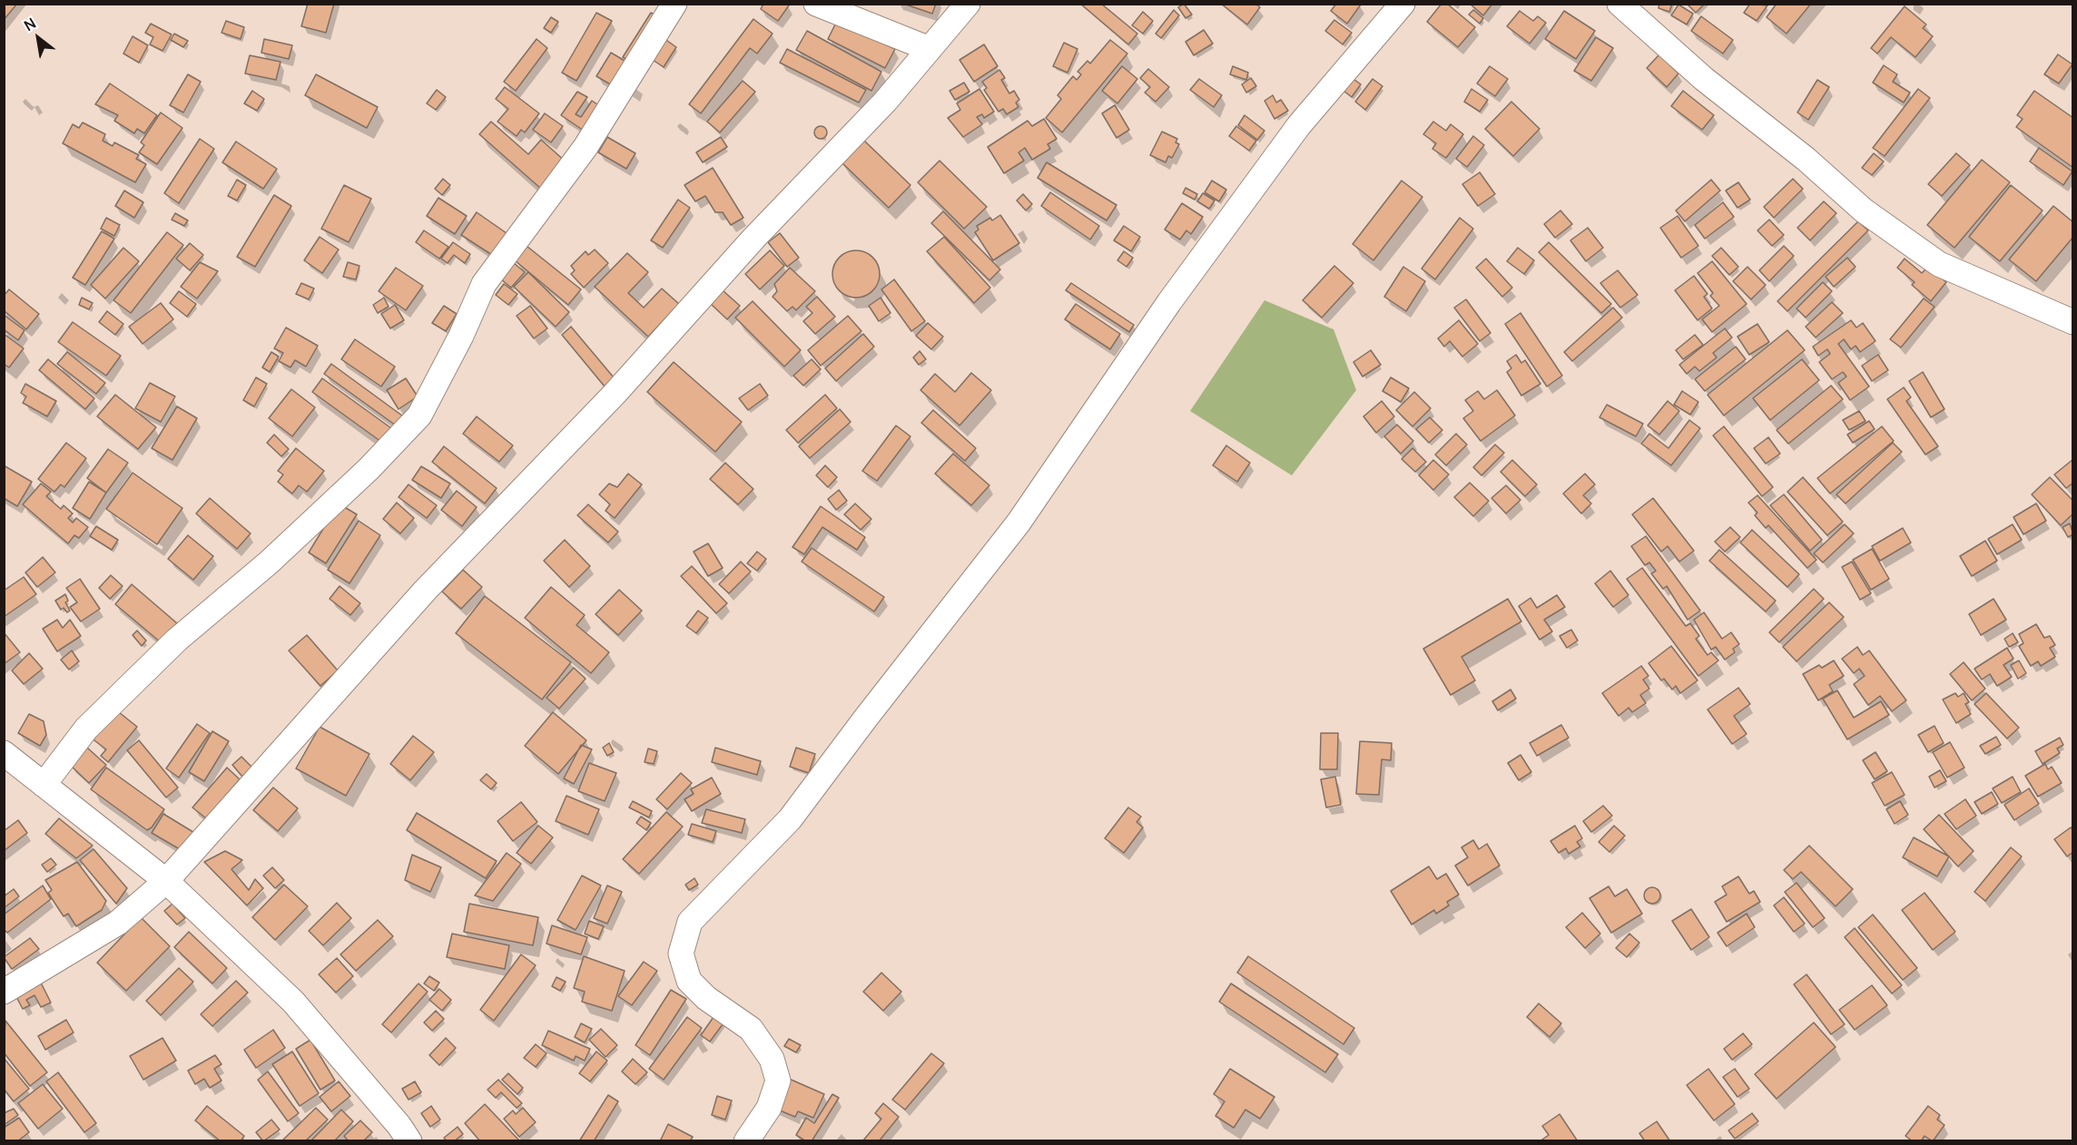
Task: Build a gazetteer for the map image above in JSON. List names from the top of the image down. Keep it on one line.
{"north":"top left"}
